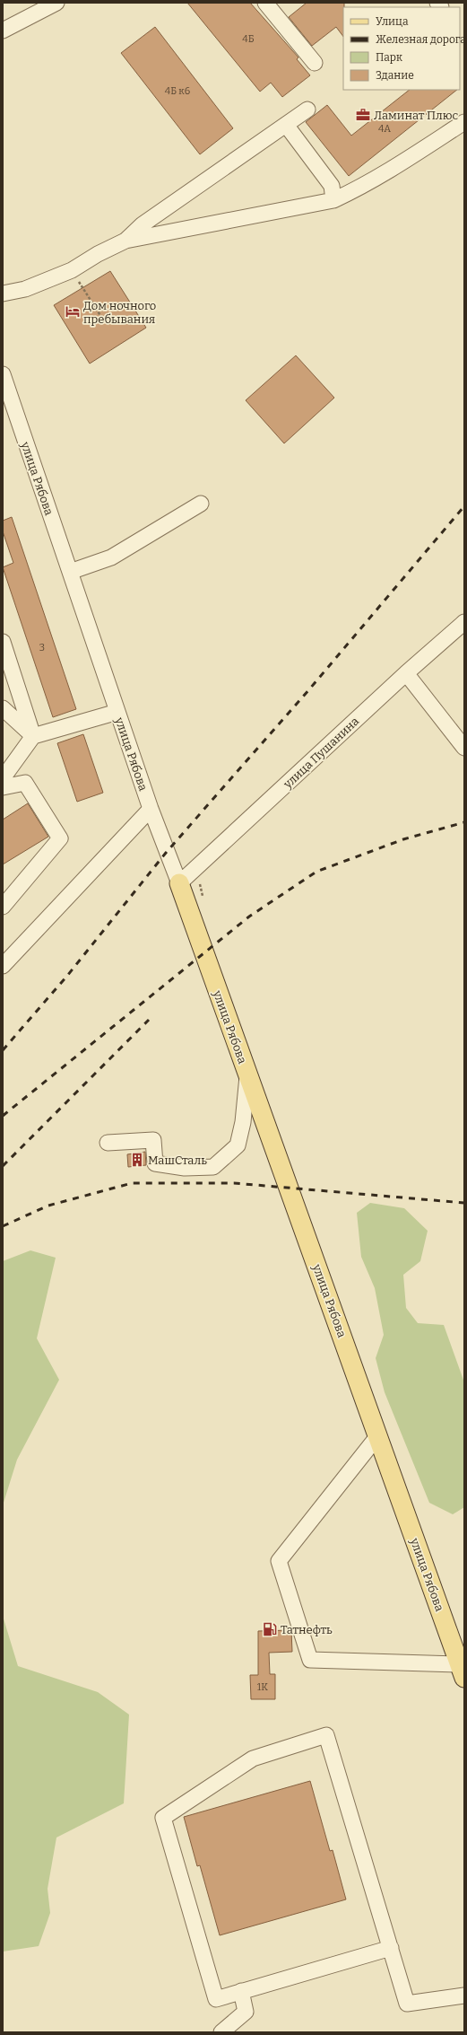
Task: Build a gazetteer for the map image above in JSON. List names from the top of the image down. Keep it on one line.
{"streets":{"main road":["улица Рябова"],"street":["улица Пушанина"]},"crossings":[["улица Рябова","улица Пушанина"]],"places":{"office":["Ламинат Плюс"],"hotel":["Дом ночного пребывания"],"building":["МашСталь"],"fuel station":["Татнефть"]},"house_numbers":["4Б","4Б к6","4А","3","1К"],"legend":["Улица","Железная дорога","Парк","Здание"]}
